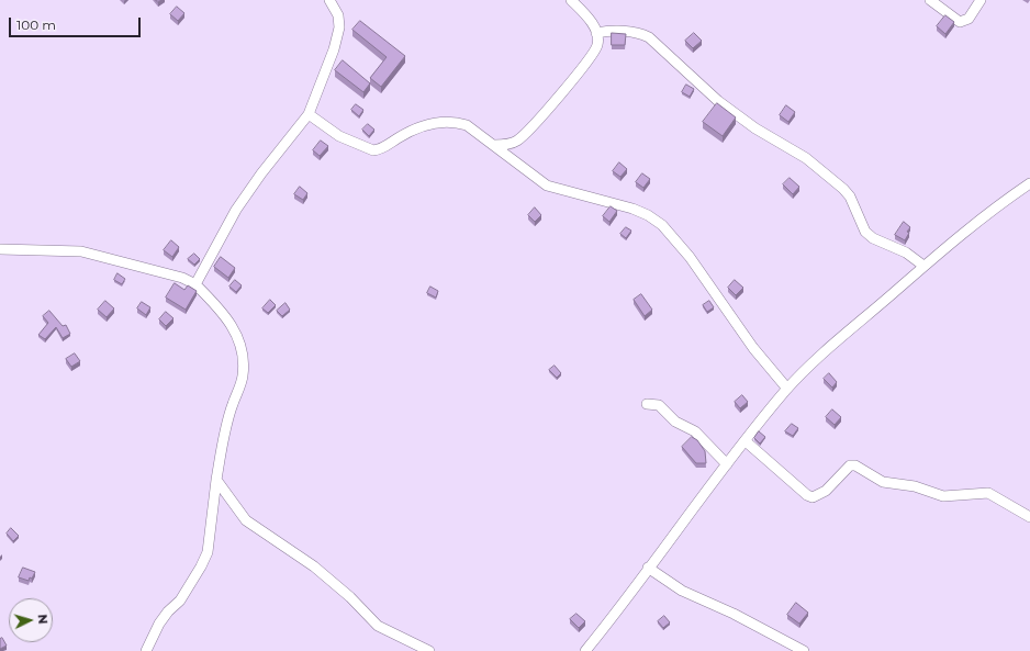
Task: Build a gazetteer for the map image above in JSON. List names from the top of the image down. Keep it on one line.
{"scale_bar":"100 m","north":"right"}
